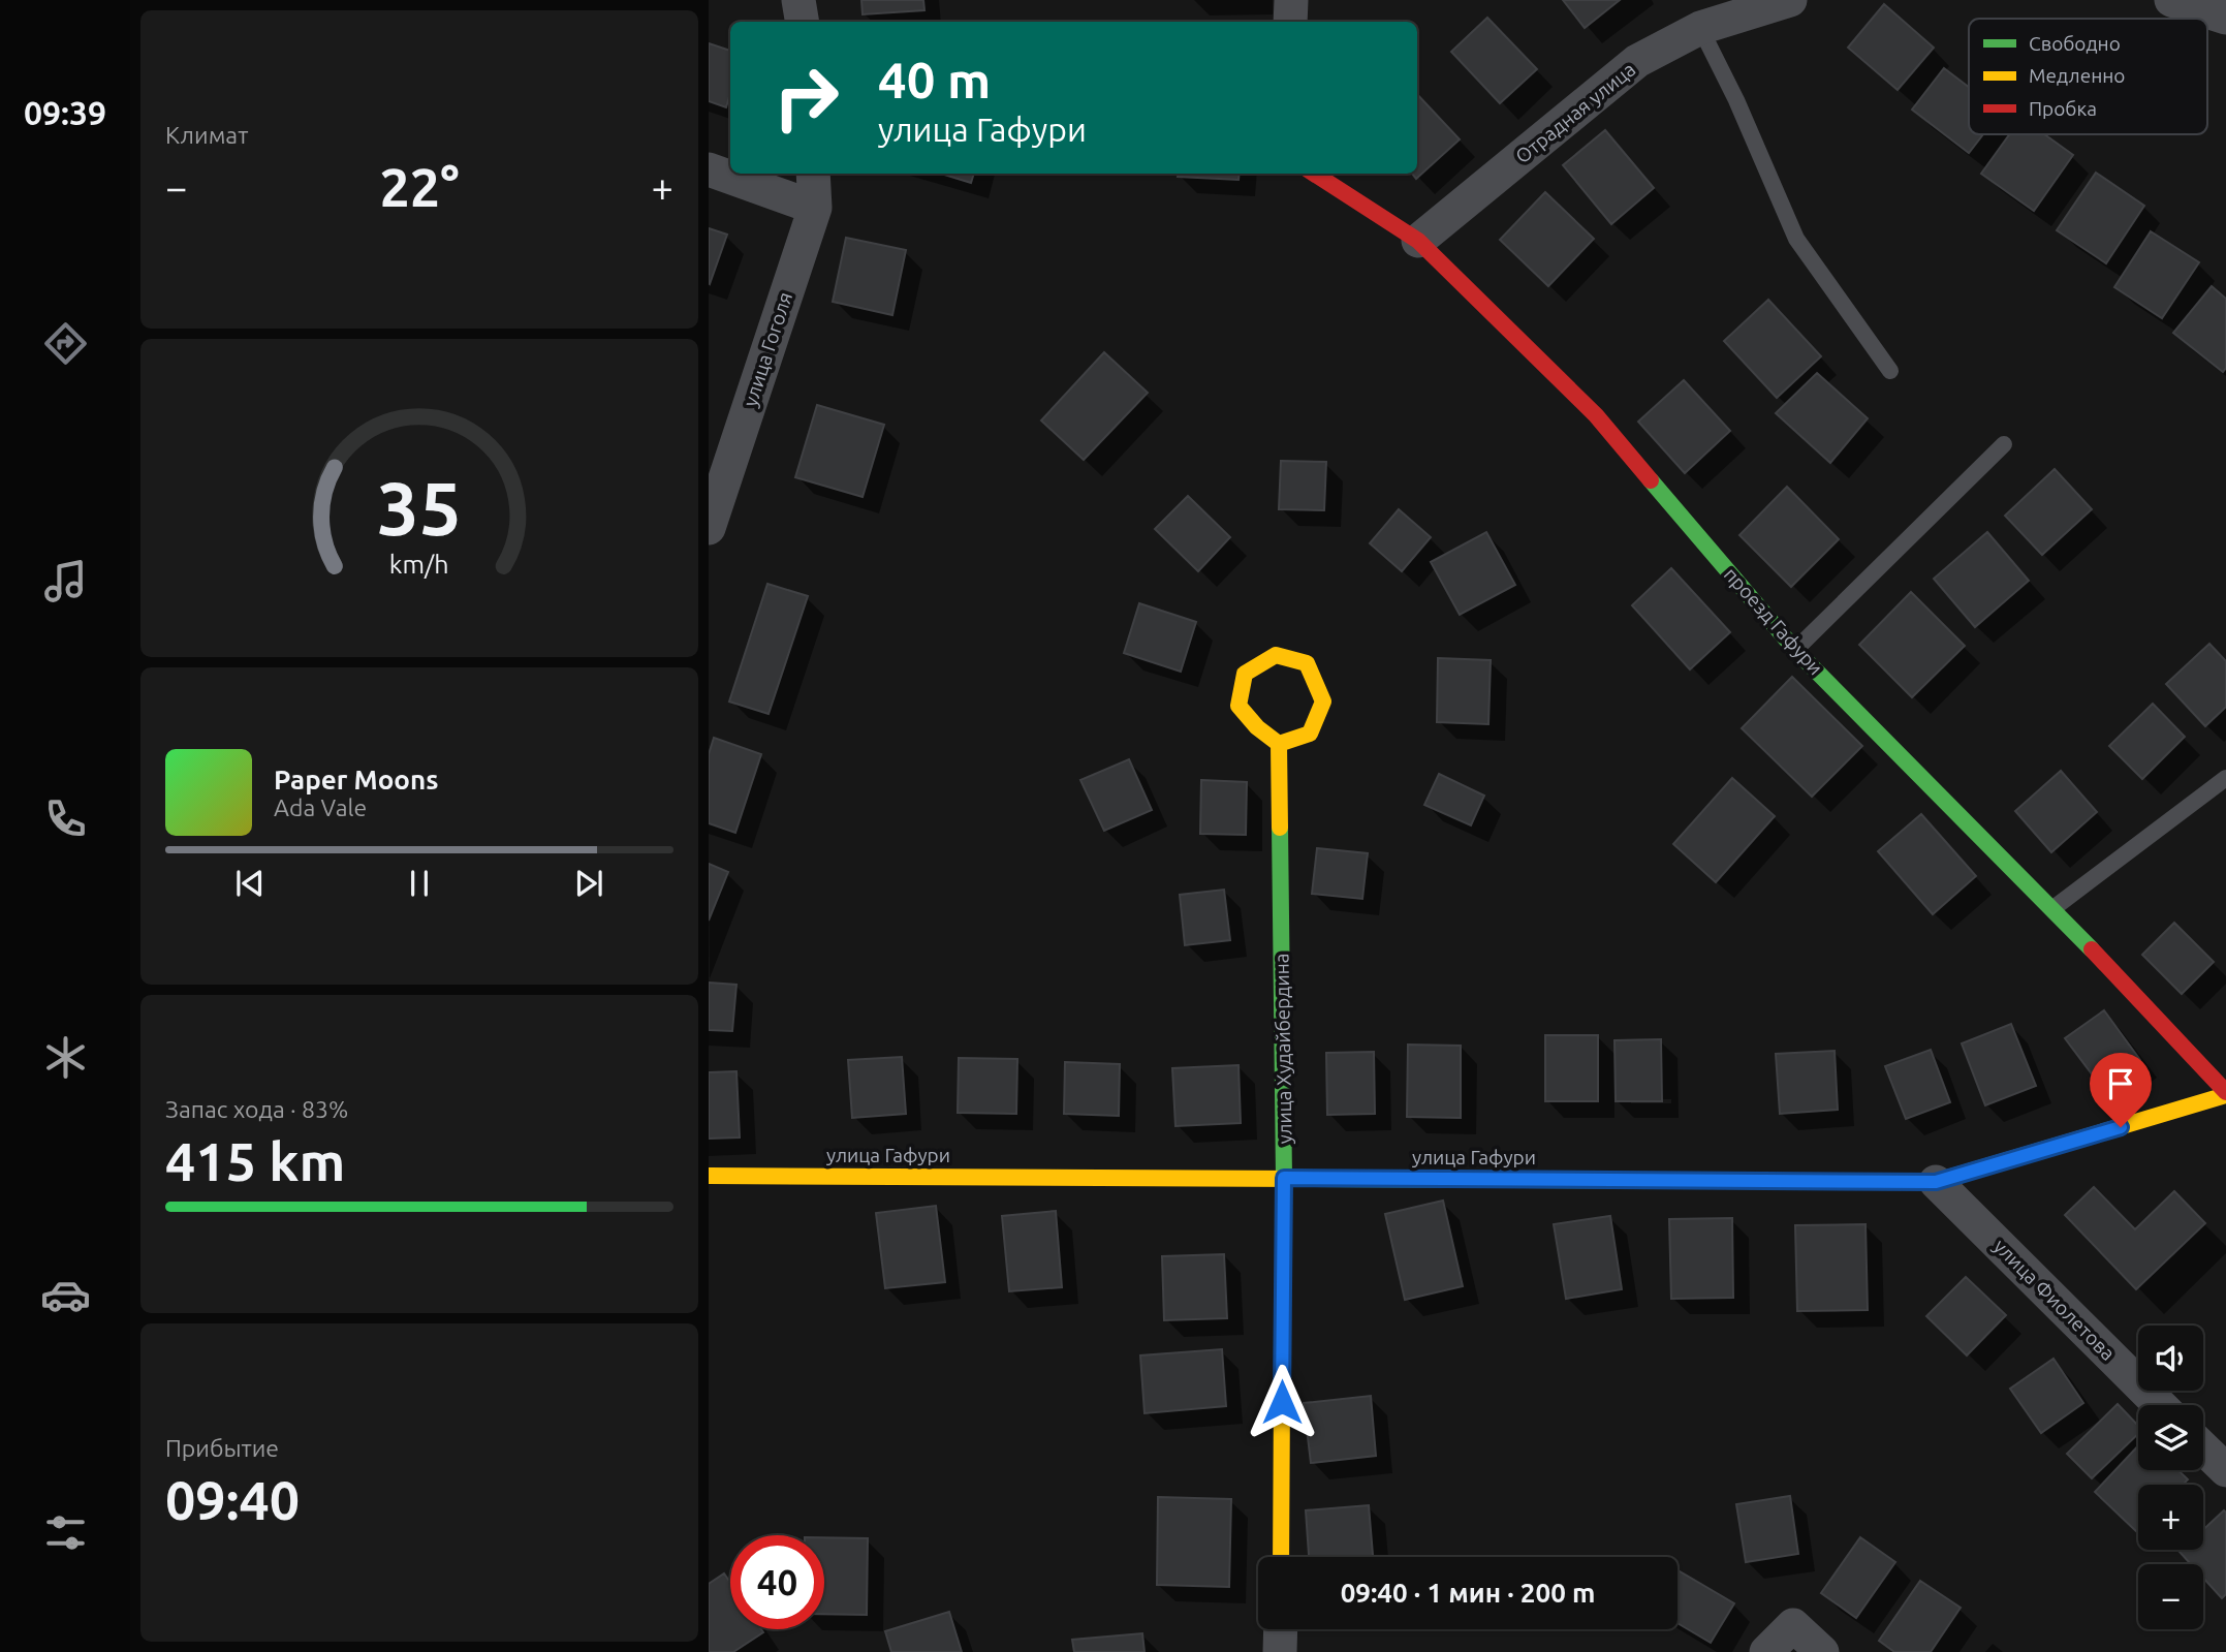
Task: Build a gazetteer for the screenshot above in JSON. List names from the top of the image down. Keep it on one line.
{"streets":{"street":["Отрадная улица","улица Гоголя","проезд Гафури","улица Худайбердина","улица Гафури","улица Фиолетова"]},"crossings":[["Отрадная улица","проезд Гафури"],["проезд Гафури","улица Гафури"],["улица Худайбердина","улица Гафури"],["улица Гафури","улица Фиолетова"]],"legend":["Свободно","Медленно","Пробка"],"page":{"tabs":"09:39","tile":["Климат",["Запас хода · 83%","415 km"],["Прибытие","09:40"]],"turn":["40 m","улица Гафури"],"heat":["−","22°","+"],"song":["Paper Moons","Ada Vale"],"map_buttons":["+","−"],"limit":"40","trip":"09:40 · 1 мин · 200 m","gauge":["35","km/h"]}}
